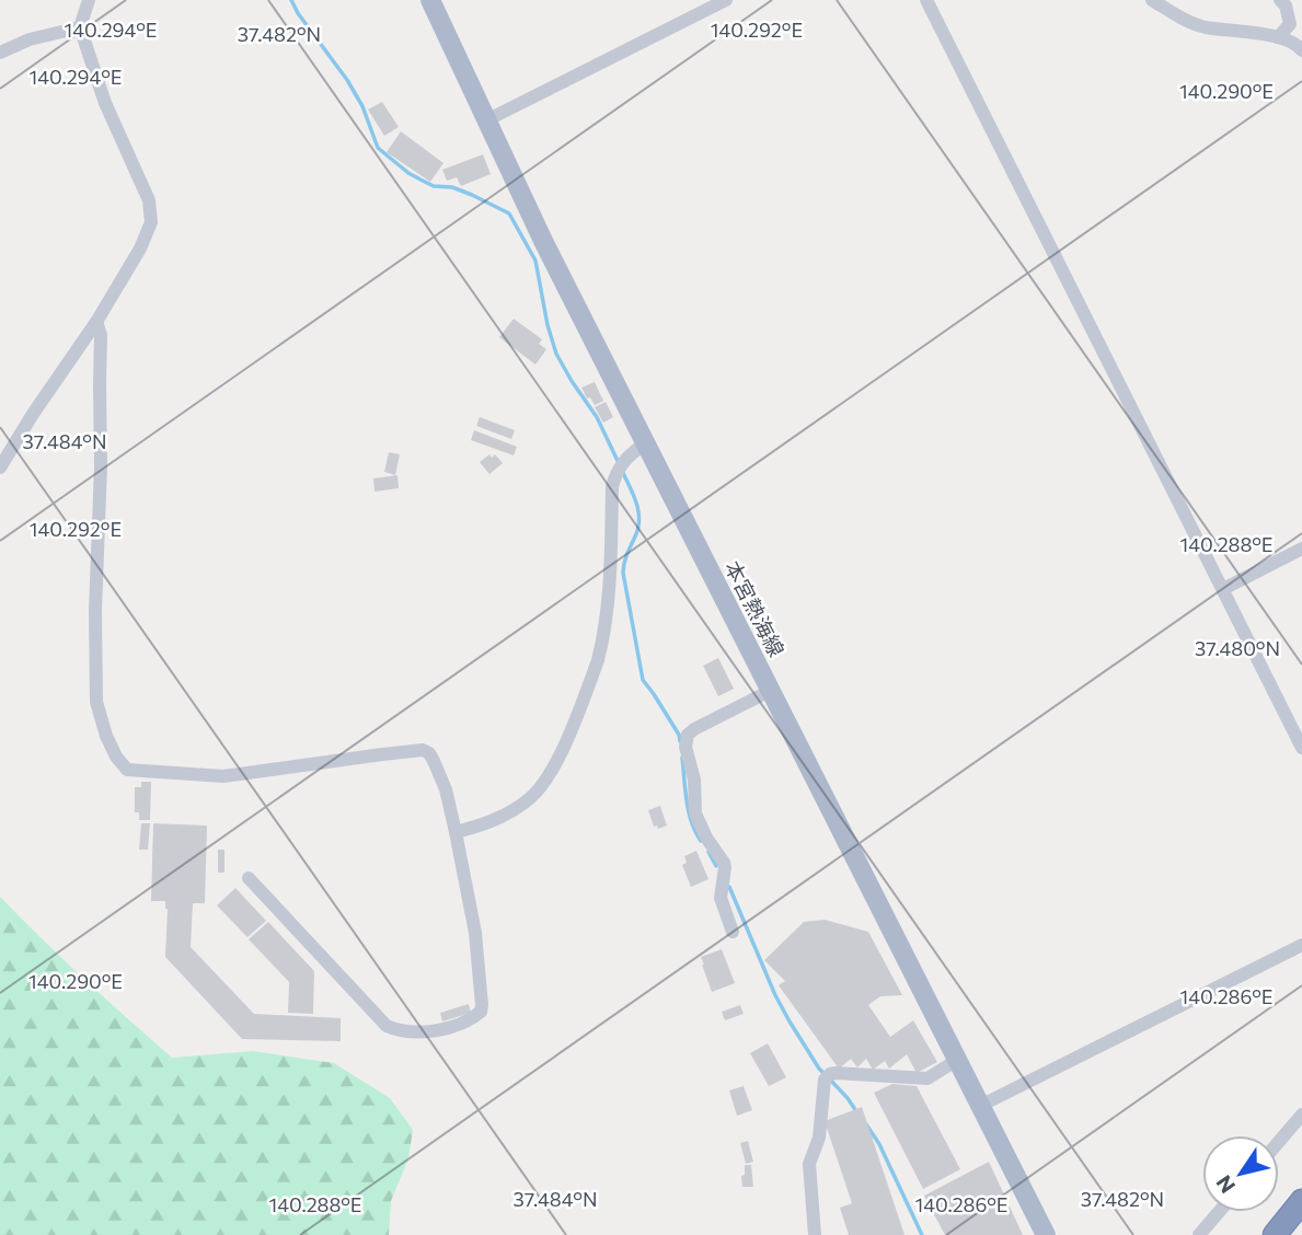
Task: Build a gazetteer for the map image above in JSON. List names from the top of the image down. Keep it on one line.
{"streets":{"main road":["本宮熱海線"]},"north":"bottom left","coordinates":["140.294°E","140.292°E","37.482°N","140.290°E","37.484°N","140.288°E","37.480°N","140.286°E"]}
